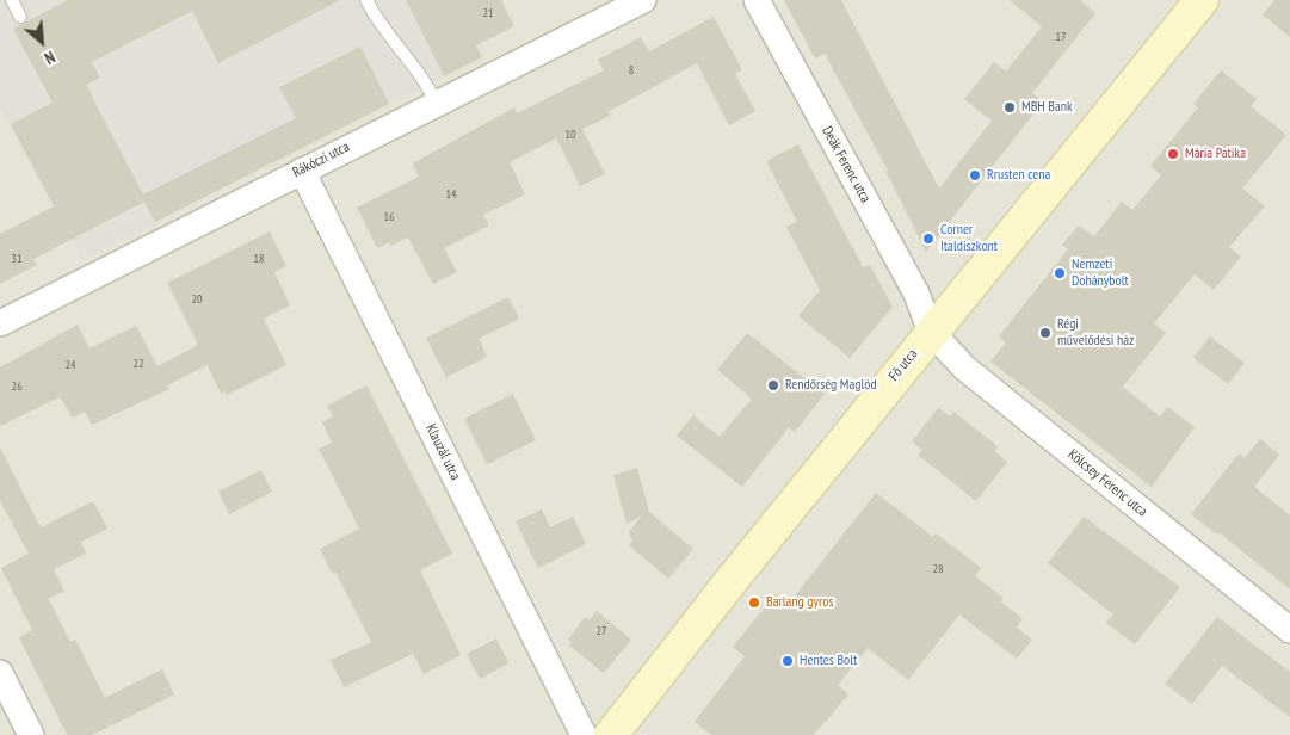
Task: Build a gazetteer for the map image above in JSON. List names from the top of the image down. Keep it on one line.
{"streets":{"main road":["Fő utca"],"street":["Rákóczi utca","Deák Ferenc utca","Klauzál utca","Kölcsey Ferenc utca"]},"crossings":[["Rákóczi utca","Klauzál utca"],["Deák Ferenc utca","Fő utca"],["Deák Ferenc utca","Kölcsey Ferenc utca"],["Fő utca","Kölcsey Ferenc utca"]],"places":["MBH Bank","Mária Patika","Rrusten cena","Corner Italdiszkont","Nemzeti Dohánybolt","Régi művelődési ház","Rendőrség Maglód","Barlang gyros","Hentes Bolt"],"house_numbers":["21","17","8","10","14","16","31","18","20","22","24","26","28","27"],"north":"bottom right"}
